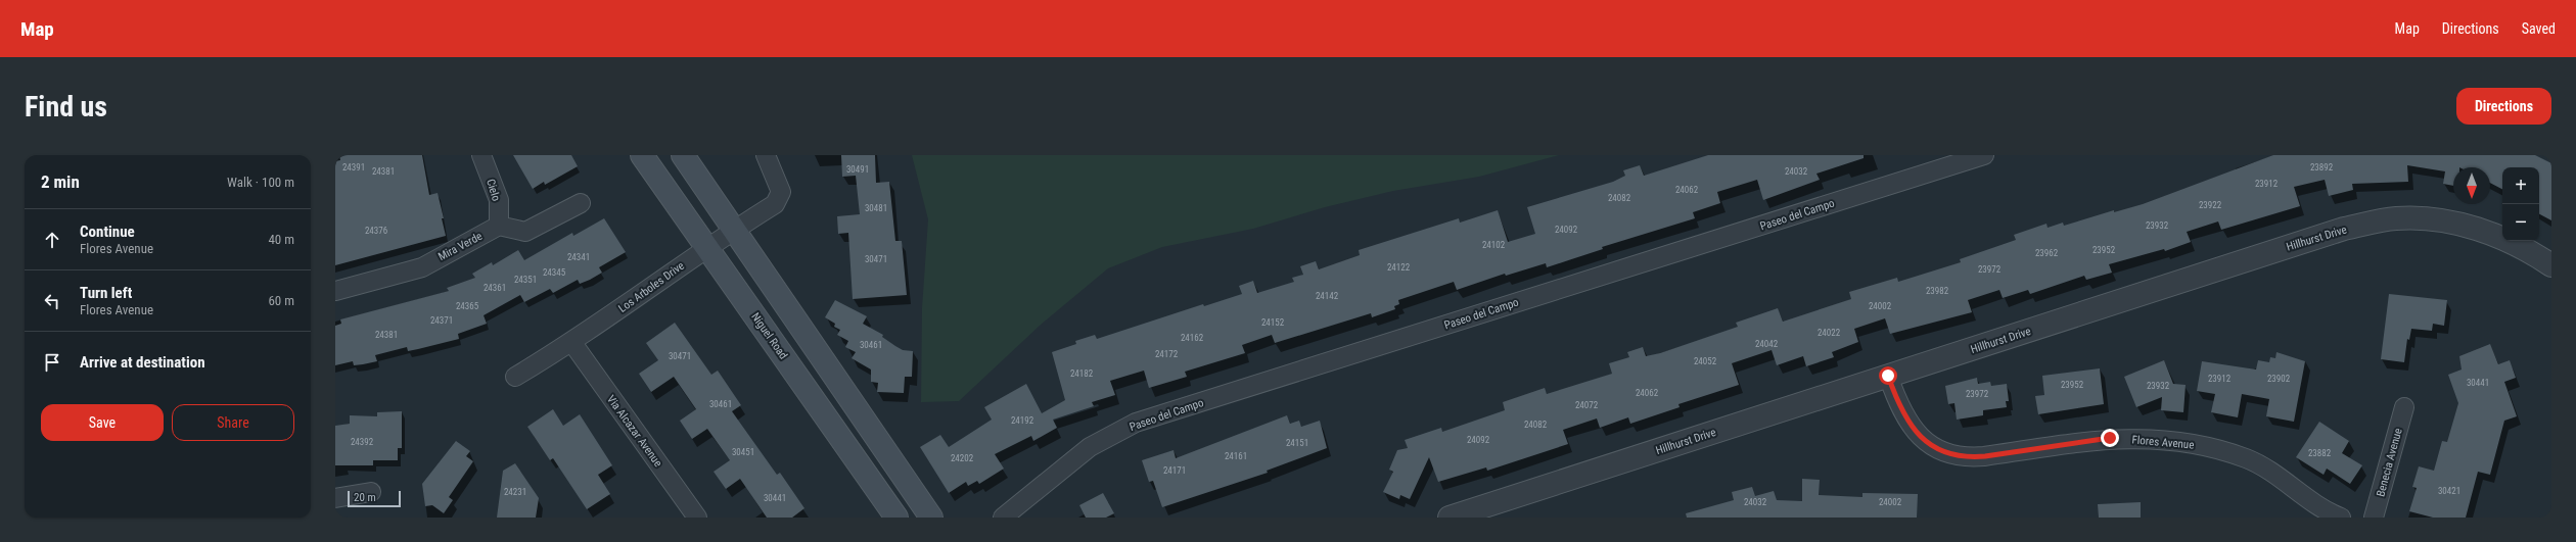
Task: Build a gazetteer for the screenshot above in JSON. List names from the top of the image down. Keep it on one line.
{"streets":{"main road":["Niguel Road"],"street":["Cielo","Paseo del Campo","Hillhurst Drive","Mira Verde","Los Arboles Drive","Via Alcazar Avenue","Flores Avenue","Benecia Avenue"]},"crossings":[["Cielo","Mira Verde"],["Hillhurst Drive","Flores Avenue"],["Los Arboles Drive","Niguel Road"],["Los Arboles Drive","Via Alcazar Avenue"]],"house_numbers":["24391","23892","30491","24381","24032","23912","24062","24082","23922","30481","23932","24092","24376","24102","23952","23962","24341","30471","24122","23972","24345","24351","24361","23982","24142","24365","24002","24371","24152","24022","24381","24162","24042","30461","24172","30471","24052","24182","23912","23902","30441","23952","23932","24062","23972","30461","24072","24192","24082","24092","24392","24151","30451","23882","24161","24202","24171","30421","24231","30441","24032","24002"],"scale_bar":"20 m","north":"bottom","page":{"header":"Map","nav":["Map","Directions","Saved"],"buttons":["Directions",["Save","Share"]],"title":"Find us","heading":["2 min","Walk · 100 m"],"map_buttons":["+","−"],"list":[["Continue","Flores Avenue","40 m"],["Turn left","Flores Avenue","60 m"],"Arrive at destination"],"scale":"20 m"}}
